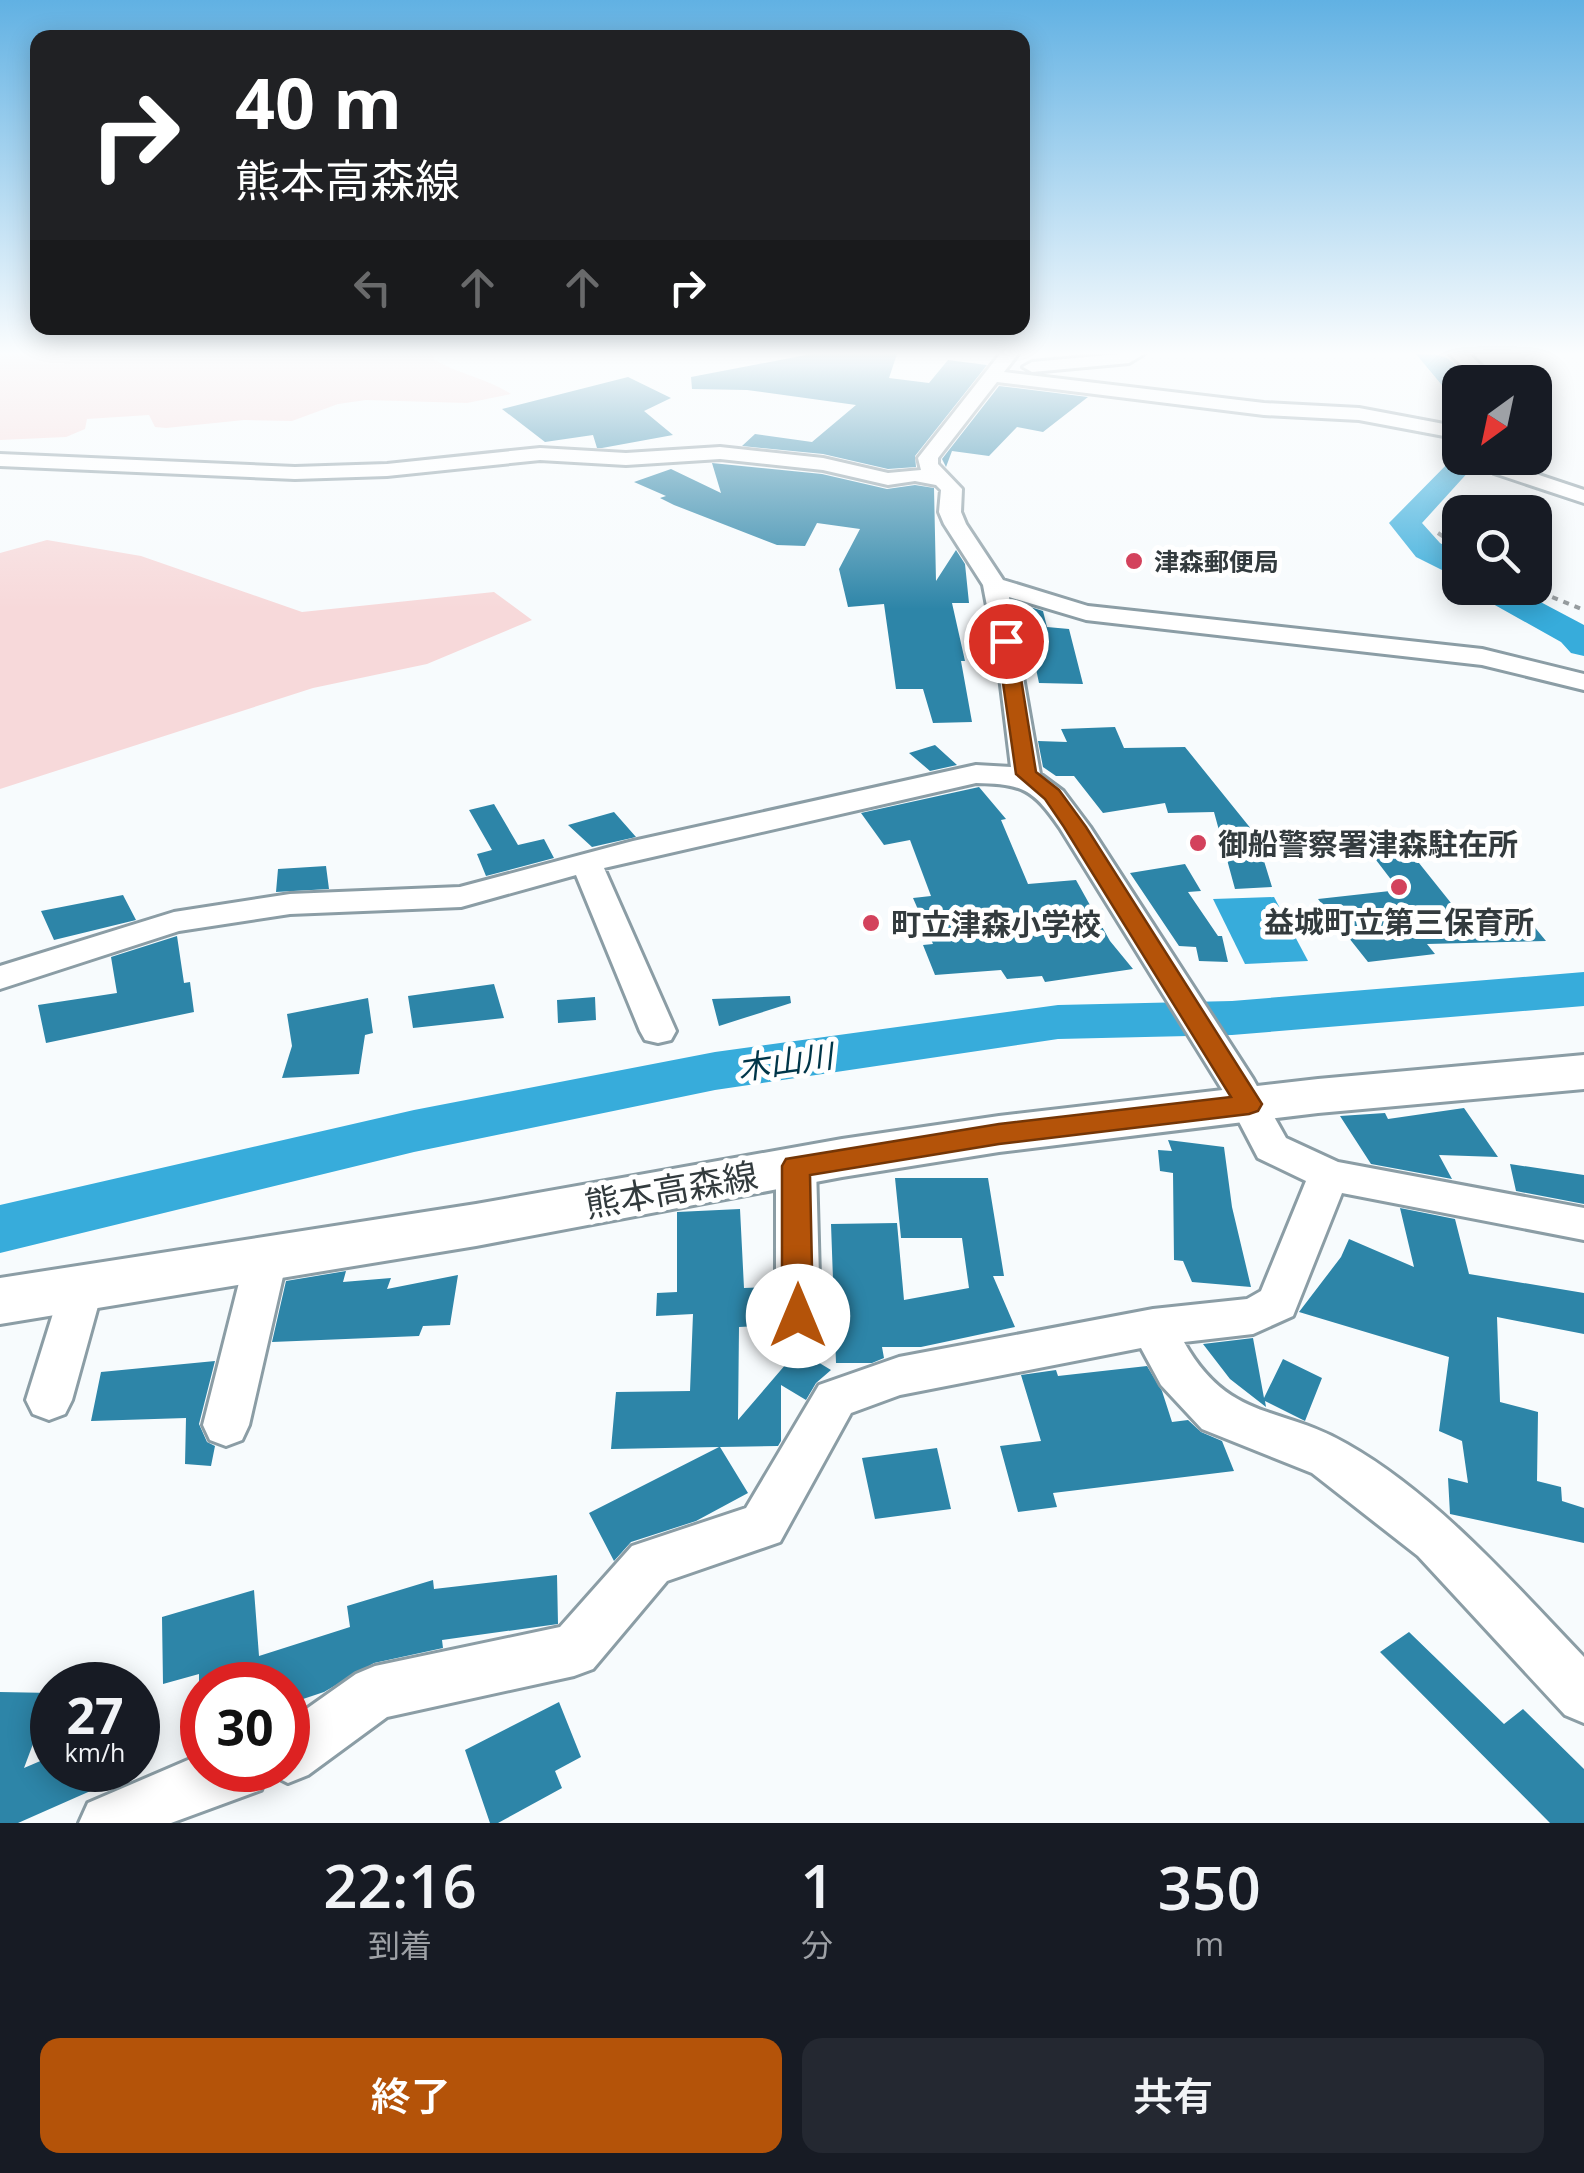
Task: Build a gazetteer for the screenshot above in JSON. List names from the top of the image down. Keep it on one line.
{"streets":{"main road":["熊本高森線"]},"water":["木山川"],"places":["津森郵便局","御船警察署津森駐在所","益城町立第三保育所","町立津森小学校"],"north":"bottom left","page":{"turn":["40 m","熊本高森線"],"speed":"27 km/h","limit":"30","eta":["22:16","到着","1","分","350","m"],"buttons":["終了","共有"]}}
